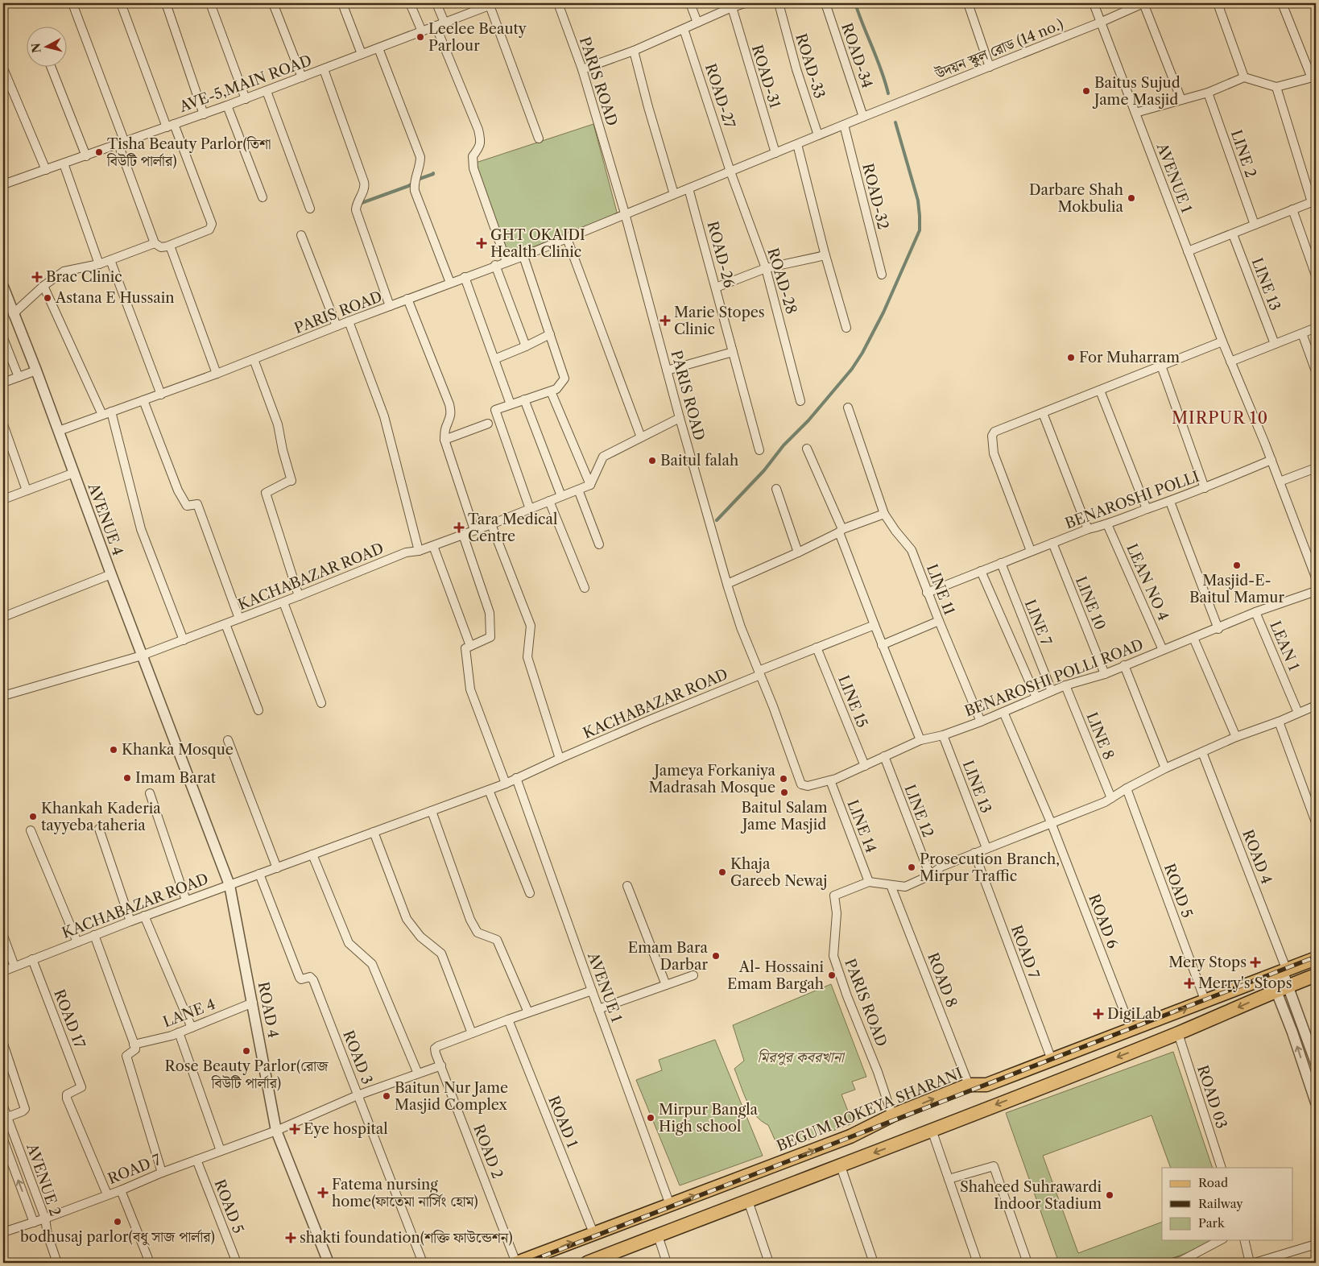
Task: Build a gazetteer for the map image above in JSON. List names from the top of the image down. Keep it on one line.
{"streets":{"main road":["BEGUM ROKEYA SHARANI"],"street":["উদয়ন স্কুল রোড (14 no.)","ROAD-34","ROAD-33","ROAD-31","PARIS ROAD","AVE-5,MAIN ROAD","ROAD-27","LINE 2","AVENUE 1","ROAD-32","ROAD-26","ROAD-28","LINE 13","BENAROSHI POLLI","AVENUE 4","KACHABAZAR ROAD","LEAN NO 4","LINE 11","LINE 10","LINE 7","LEAN 1","BENAROSHI POLLI ROAD","LINE 15","LINE 8","LINE 12","LINE 14","ROAD 4","ROAD 5","ROAD 6","ROAD 7","ROAD 8","LANE 4","ROAD 17","ROAD 3","ROAD 03","ROAD 1","ROAD 2","AVENUE 2"]},"crossings":[["উদয়ন স্কুল রোড (14 no.)","ROAD-34"],["উদয়ন স্কুল রোড (14 no.)","PARIS ROAD"],["উদয়ন স্কুল রোড (14 no.)","AVENUE 1"],["ROAD-34","PARIS ROAD"],["ROAD-33","PARIS ROAD"],["ROAD-31","PARIS ROAD"],["PARIS ROAD","ROAD-27"],["PARIS ROAD","ROAD-32"],["PARIS ROAD","ROAD-26"],["PARIS ROAD","ROAD-28"],["PARIS ROAD","AVENUE 4"],["PARIS ROAD","KACHABAZAR ROAD"],["PARIS ROAD","BENAROSHI POLLI ROAD"],["PARIS ROAD","LINE 14"],["PARIS ROAD","BEGUM ROKEYA SHARANI"],["ROAD-27","ROAD-28"],["AVENUE 1","BENAROSHI POLLI"],["AVENUE 1","KACHABAZAR ROAD"],["AVENUE 1","BEGUM ROKEYA SHARANI"],["LINE 13","BENAROSHI POLLI ROAD"],["BENAROSHI POLLI","LEAN NO 4"],["BENAROSHI POLLI","LINE 11"],["BENAROSHI POLLI","LINE 10"],["BENAROSHI POLLI","LINE 7"],["AVENUE 4","KACHABAZAR ROAD"],["AVENUE 4","ROAD 4"],["KACHABAZAR ROAD","LINE 15"],["KACHABAZAR ROAD","ROAD 4"],["KACHABAZAR ROAD","ROAD 17"],["KACHABAZAR ROAD","ROAD 3"],["LEAN NO 4","BENAROSHI POLLI ROAD"],["LINE 11","BENAROSHI POLLI ROAD"],["LINE 10","BENAROSHI POLLI ROAD"],["LINE 7","BENAROSHI POLLI ROAD"],["LEAN 1","BENAROSHI POLLI ROAD"],["BENAROSHI POLLI ROAD","LINE 15"],["BENAROSHI POLLI ROAD","LINE 8"],["BENAROSHI POLLI ROAD","LINE 12"],["BENAROSHI POLLI ROAD","LINE 14"],["ROAD 4","ROAD 7"],["ROAD 4","LANE 4"],["ROAD 4","BEGUM ROKEYA SHARANI"],["ROAD 5","ROAD 7"],["ROAD 5","BEGUM ROKEYA SHARANI"],["ROAD 6","BEGUM ROKEYA SHARANI"],["ROAD 7","ROAD 17"],["ROAD 7","BEGUM ROKEYA SHARANI"],["ROAD 7","AVENUE 2"],["ROAD 8","BEGUM ROKEYA SHARANI"],["BEGUM ROKEYA SHARANI","ROAD 1"],["BEGUM ROKEYA SHARANI","ROAD 2"]],"districts":["MIRPUR 10"],"parks":["মিরপুর কবরখানা"],"places":{"other":["Leelee Beauty Parlour","Baitus Sujud Jame Masjid","Tisha Beauty Parlor(তিশা বিউটি পার্লার)","Darbare Shah Mokbulia","Astana E Hussain","For Muharram","Baitul falah","Masjid-E- Baitul Mamur","Khanka Mosque","Imam Barat","Jameya Forkaniya Madrasah Mosque","Baitul Salam Jame Masjid","Khankah Kaderia tayyeba taheria","Prosecution Branch, Mirpur Traffic","Khaja Gareeb Newaj","Emam Bara Darbar","Al- Hossaini Emam Bargah","Rose Beauty Parlor(রোজ বিউটি পার্লার)","Baitun Nur Jame Masjid Complex","Mirpur Bangla High school","Shaheed Suhrawardi Indoor Stadium","bodhusaj parlor(বধু সাজ পার্লার)"],"health":["GHT OKAIDI Health Clinic","Brac Clinic","Marie Stopes Clinic","Tara Medical Centre","Mery Stops","Merry's Stops","DigiLab","Eye hospital","Fatema nursing home(ফাতেমা নার্সিং হোম)","shakti foundation(শক্তি ফাউন্ডেশন)"]},"legend":["Road","Railway","Park"],"north":"left"}
